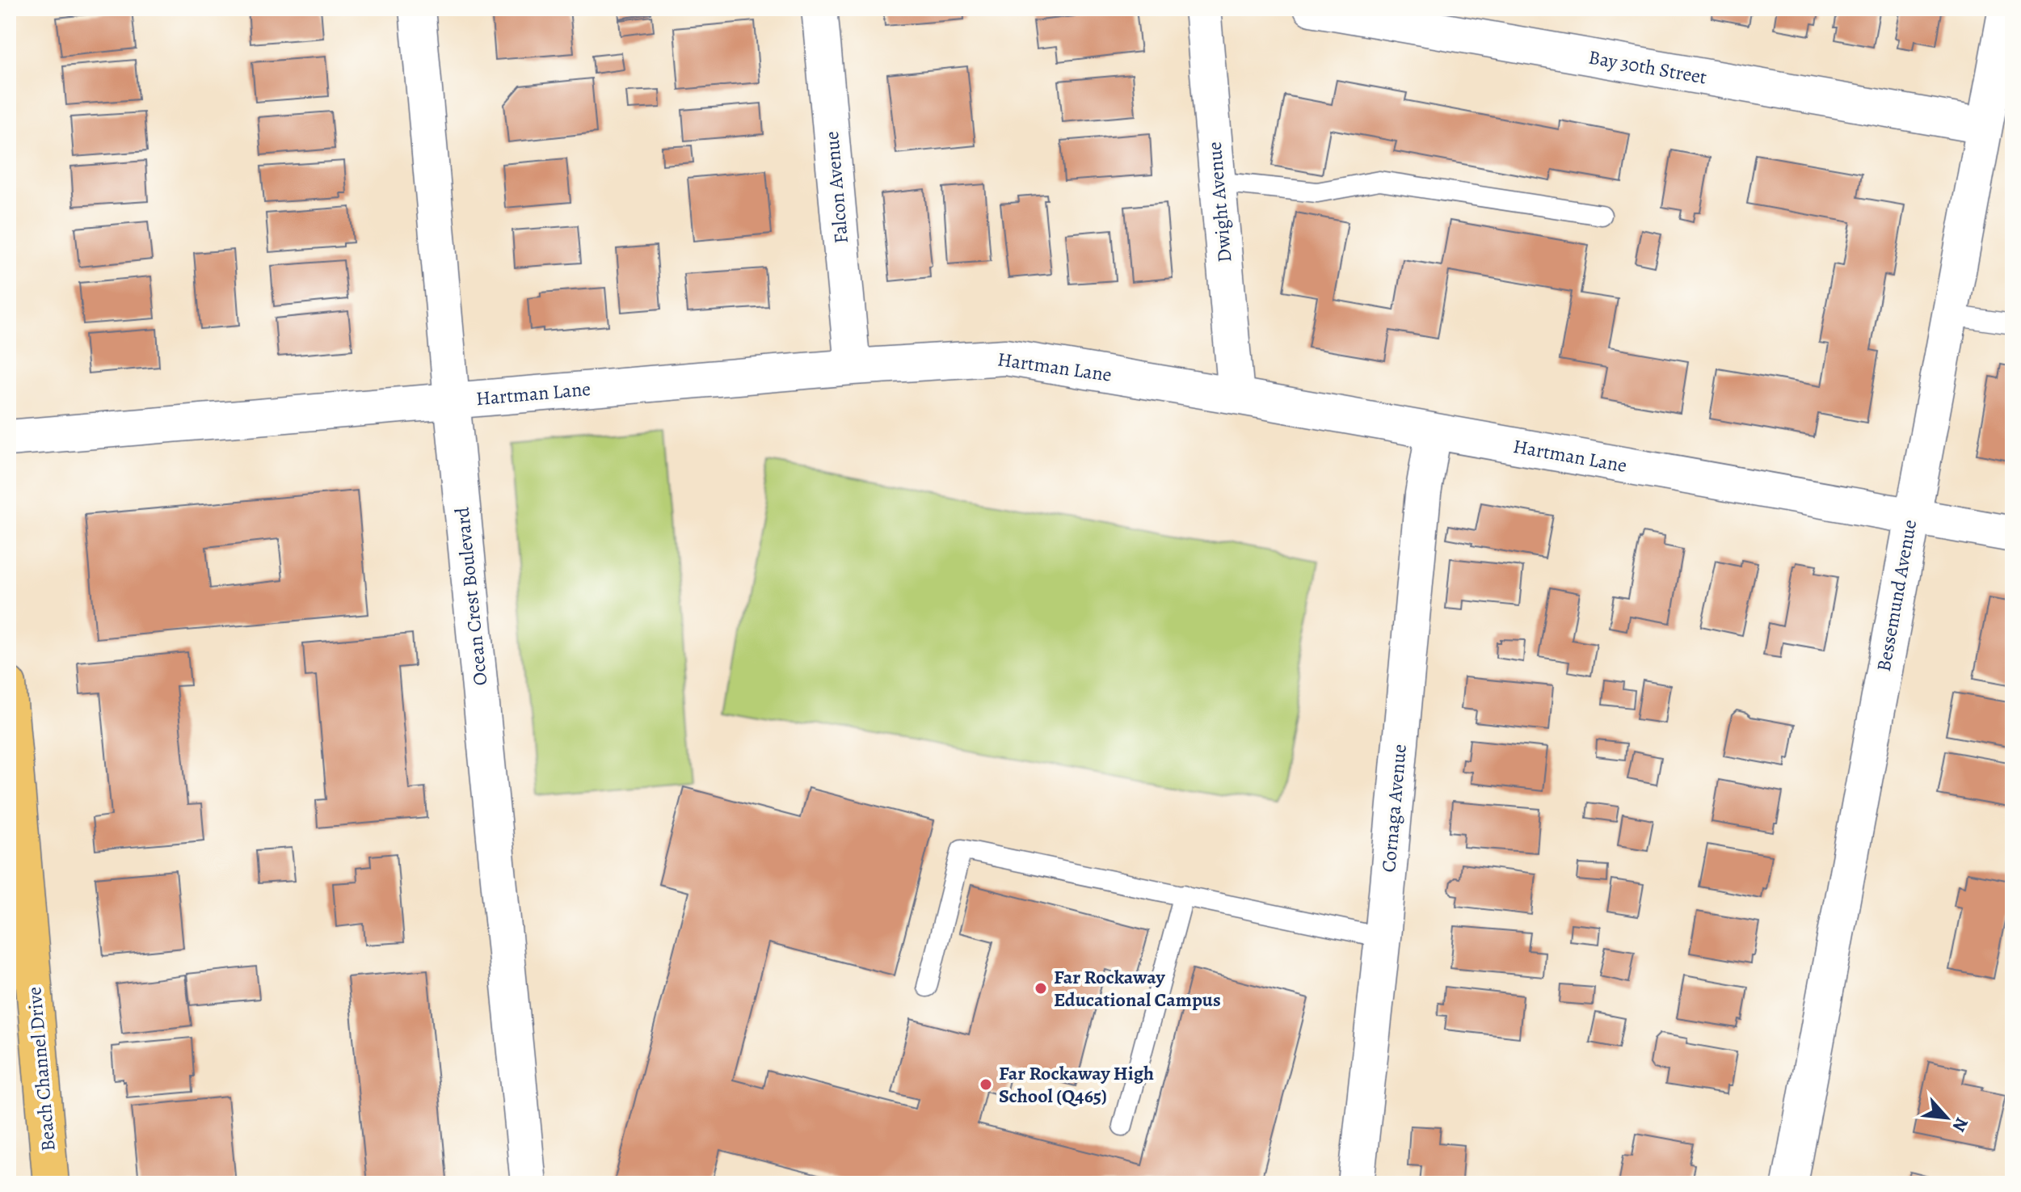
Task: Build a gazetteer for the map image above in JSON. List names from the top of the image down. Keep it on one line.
{"streets":{"main road":["Beach Channel Drive"],"street":["Bay 30th Street","Falcon Avenue","Dwight Avenue","Hartman Lane","Bessemund Avenue","Ocean Crest Boulevard","Cornaga Avenue"]},"crossings":[["Bay 30th Street","Bessemund Avenue"],["Falcon Avenue","Hartman Lane"],["Dwight Avenue","Hartman Lane"],["Hartman Lane","Bessemund Avenue"],["Hartman Lane","Ocean Crest Boulevard"],["Hartman Lane","Cornaga Avenue"]],"places":["Far Rockaway Educational Campus","Far Rockaway High School (Q465)"],"north":"bottom right"}
